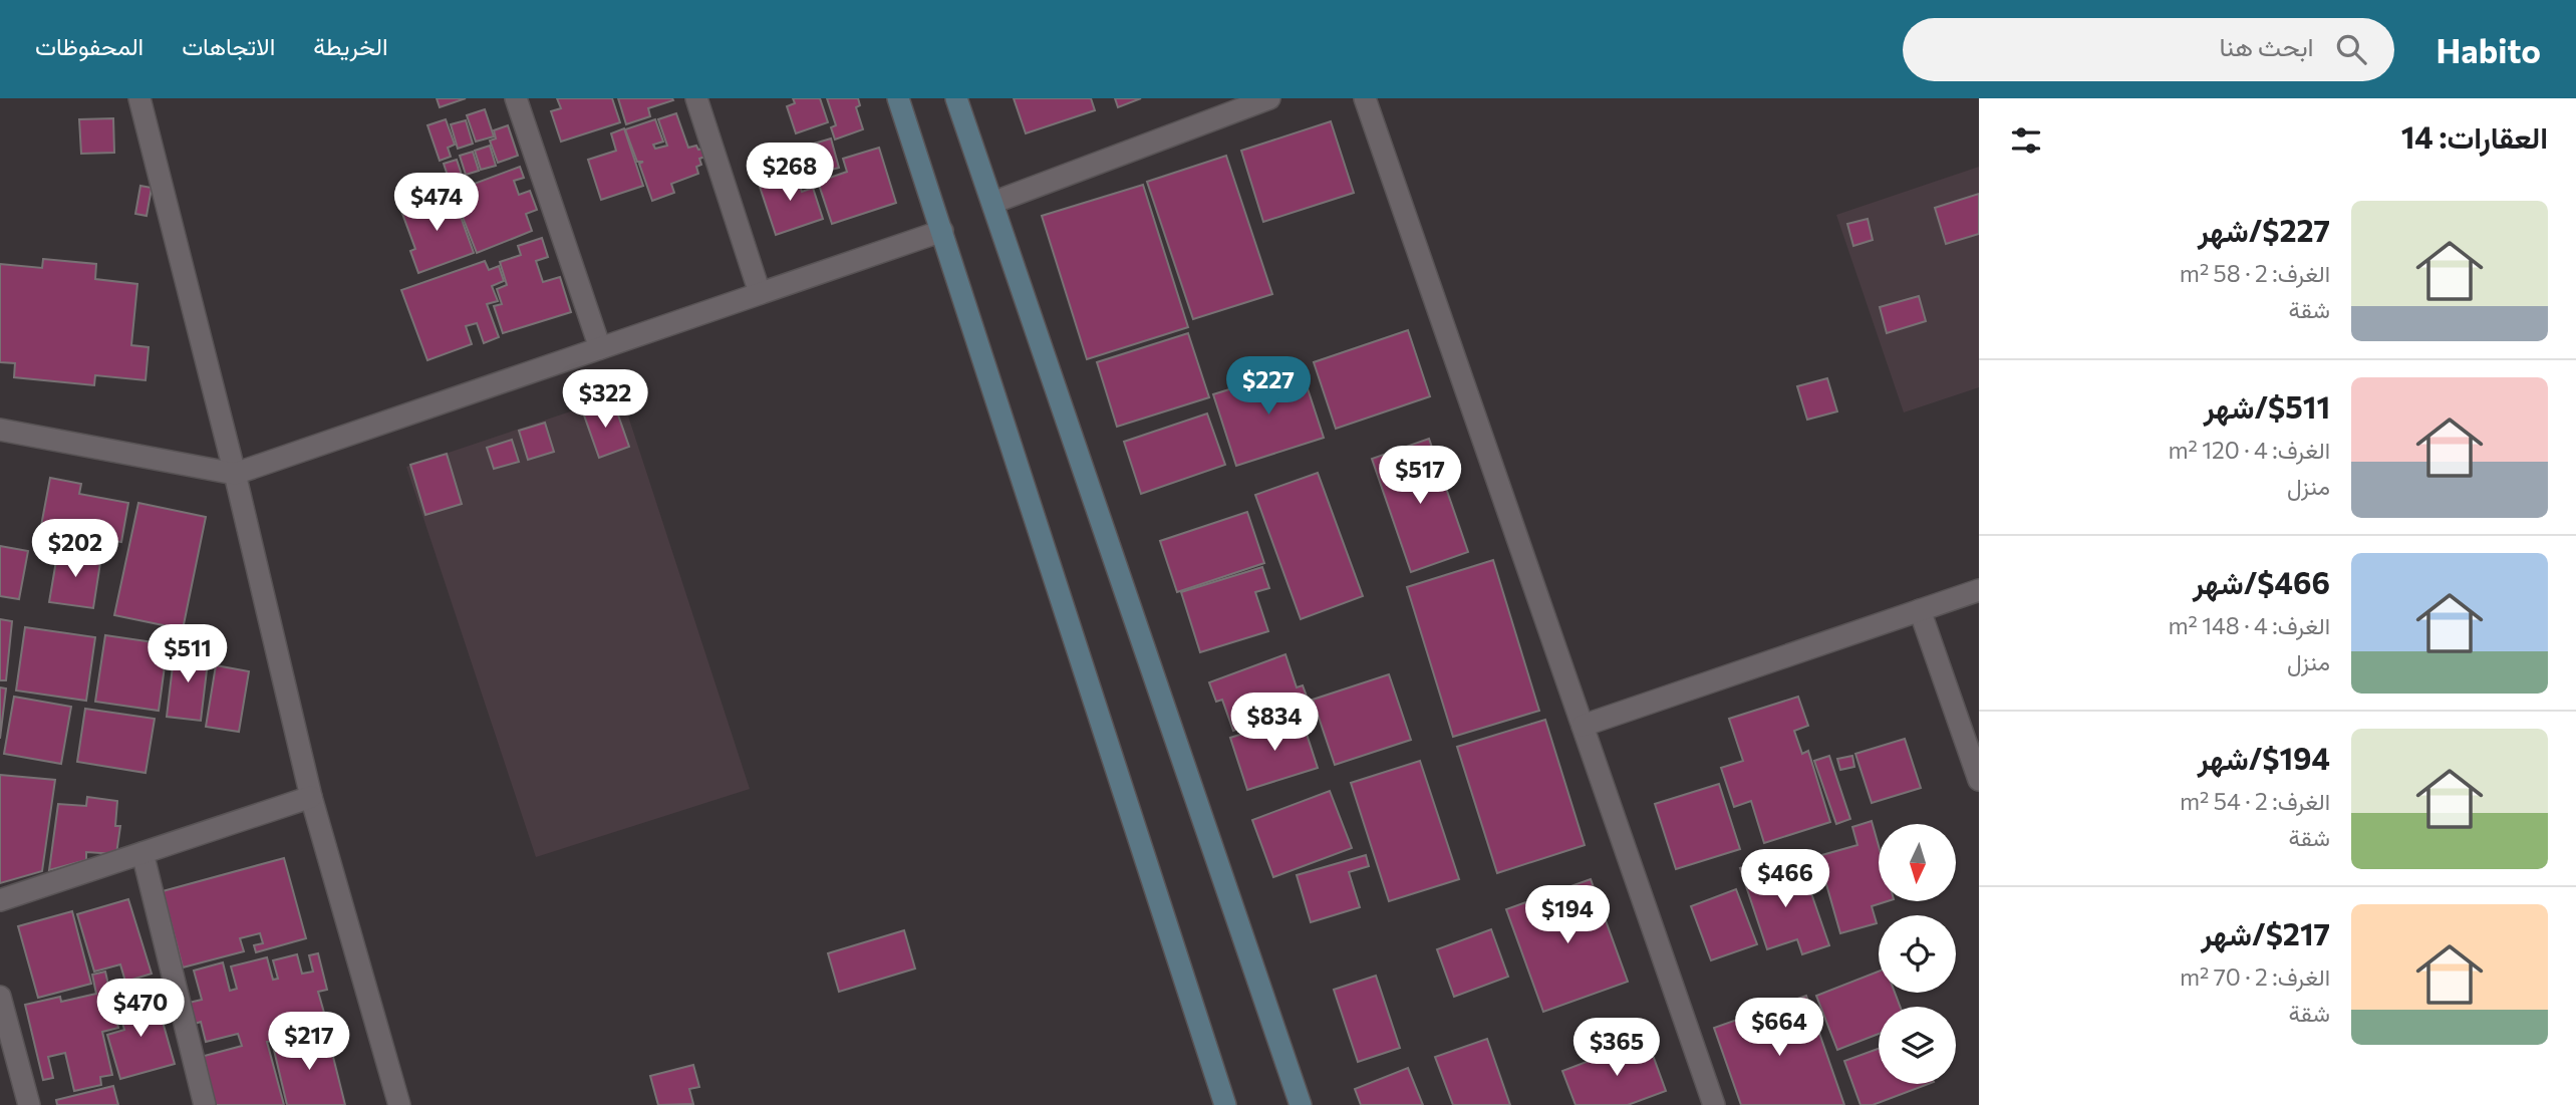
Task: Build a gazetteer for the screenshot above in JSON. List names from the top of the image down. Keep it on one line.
{"north":"bottom","page":{"header":"Habito","search":"ابحث هنا","nav":["الخريطة","الاتجاهات","المحفوظات"],"heading":"العقارات: 14","price":["$268","$474","$227","$322","$517","$202","$511","$834","$466","$194","$470","$664","$217","$365"],"list":[{"name":"$227/شهر","note":"الغرف: 2 · 58 m² · شقة"},{"name":"$511/شهر","note":"الغرف: 4 · 120 m² · منزل"},{"name":"$466/شهر","note":"الغرف: 4 · 148 m² · منزل"},{"name":"$194/شهر","note":"الغرف: 2 · 54 m² · شقة"},{"name":"$217/شهر","note":"الغرف: 2 · 70 m² · شقة"}]}}
